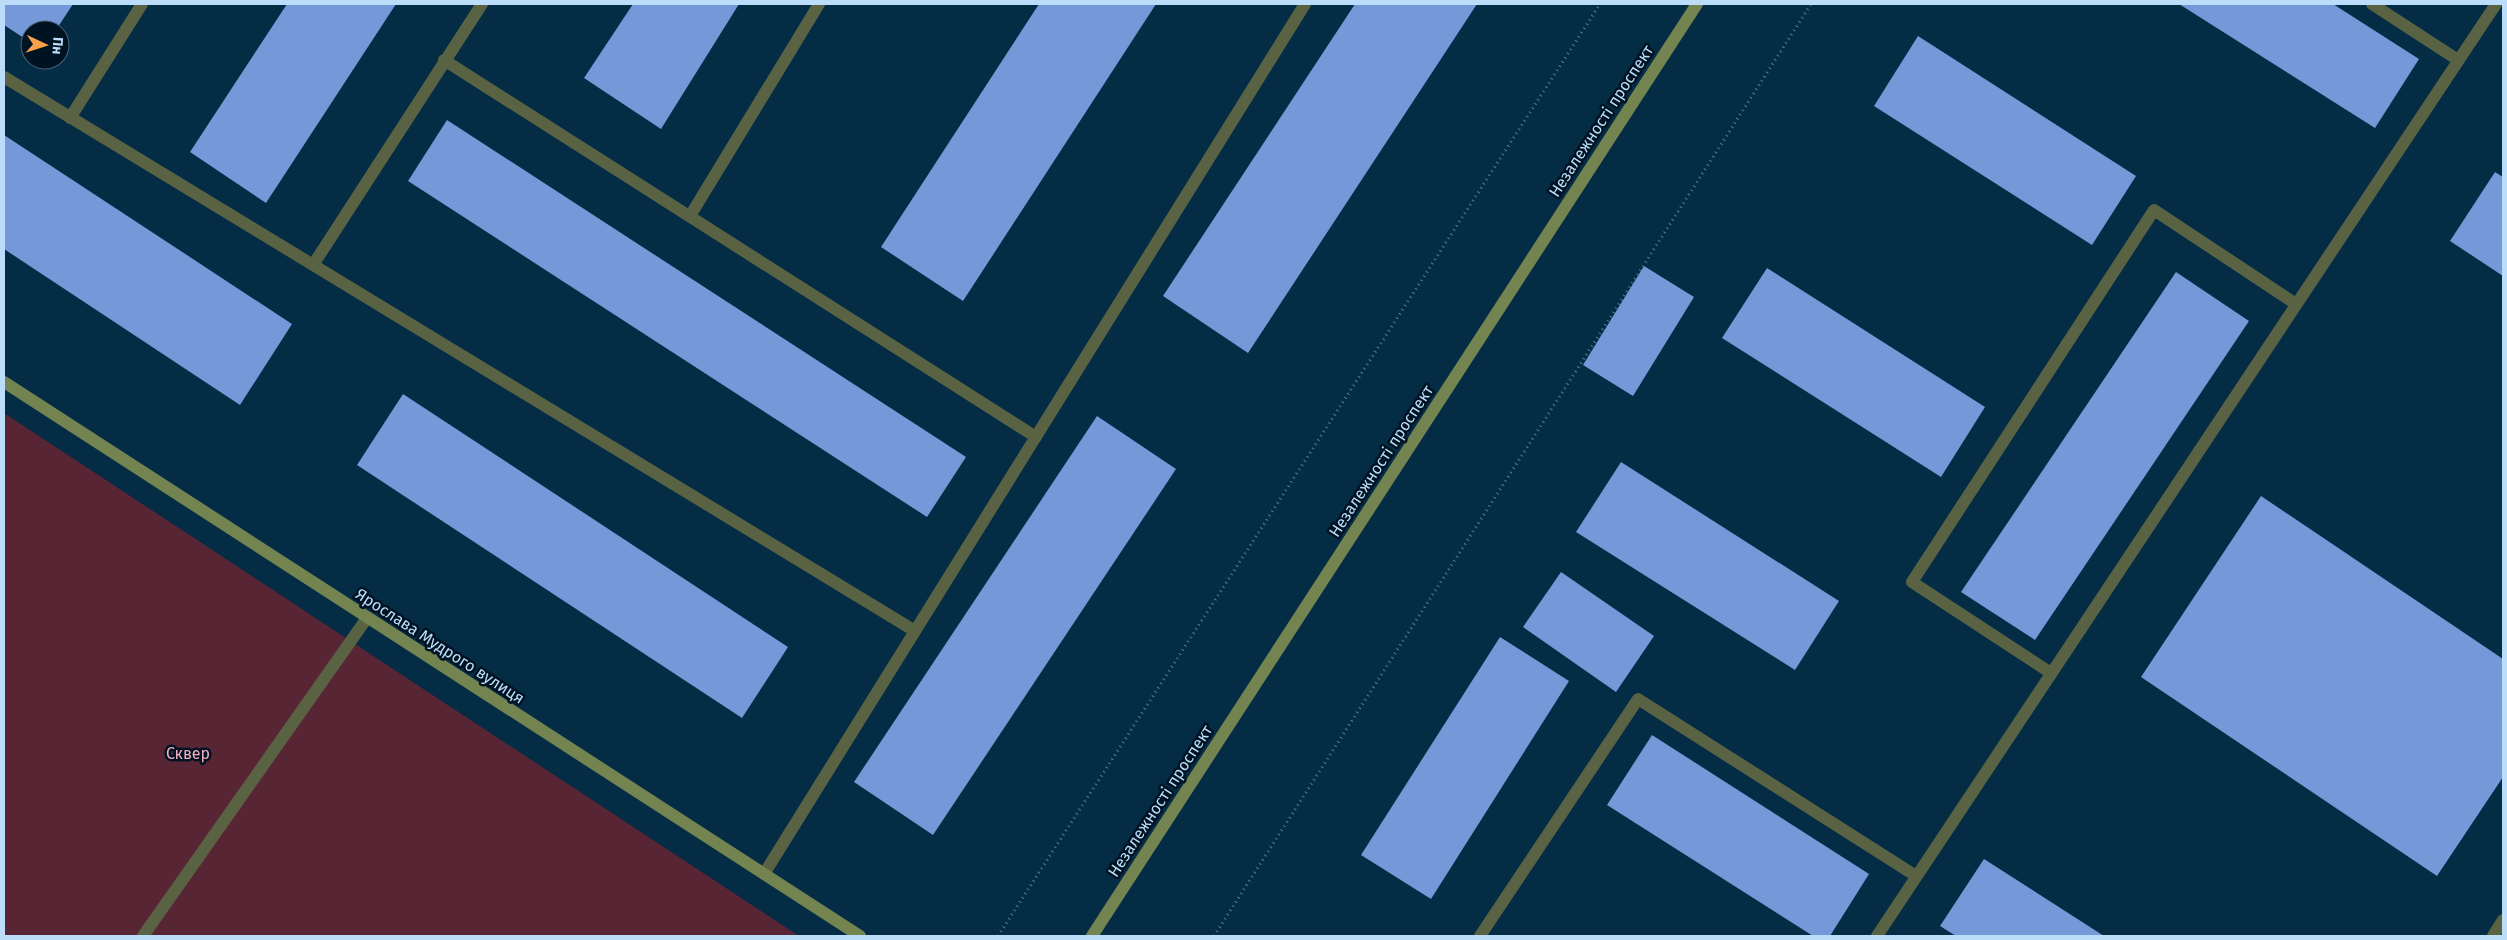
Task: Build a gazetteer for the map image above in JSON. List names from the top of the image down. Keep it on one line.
{"streets":{"street":["Незалежності проспект","Ярослава Мудрого вулиця"]},"parks":["Сквер"],"north":"right"}
